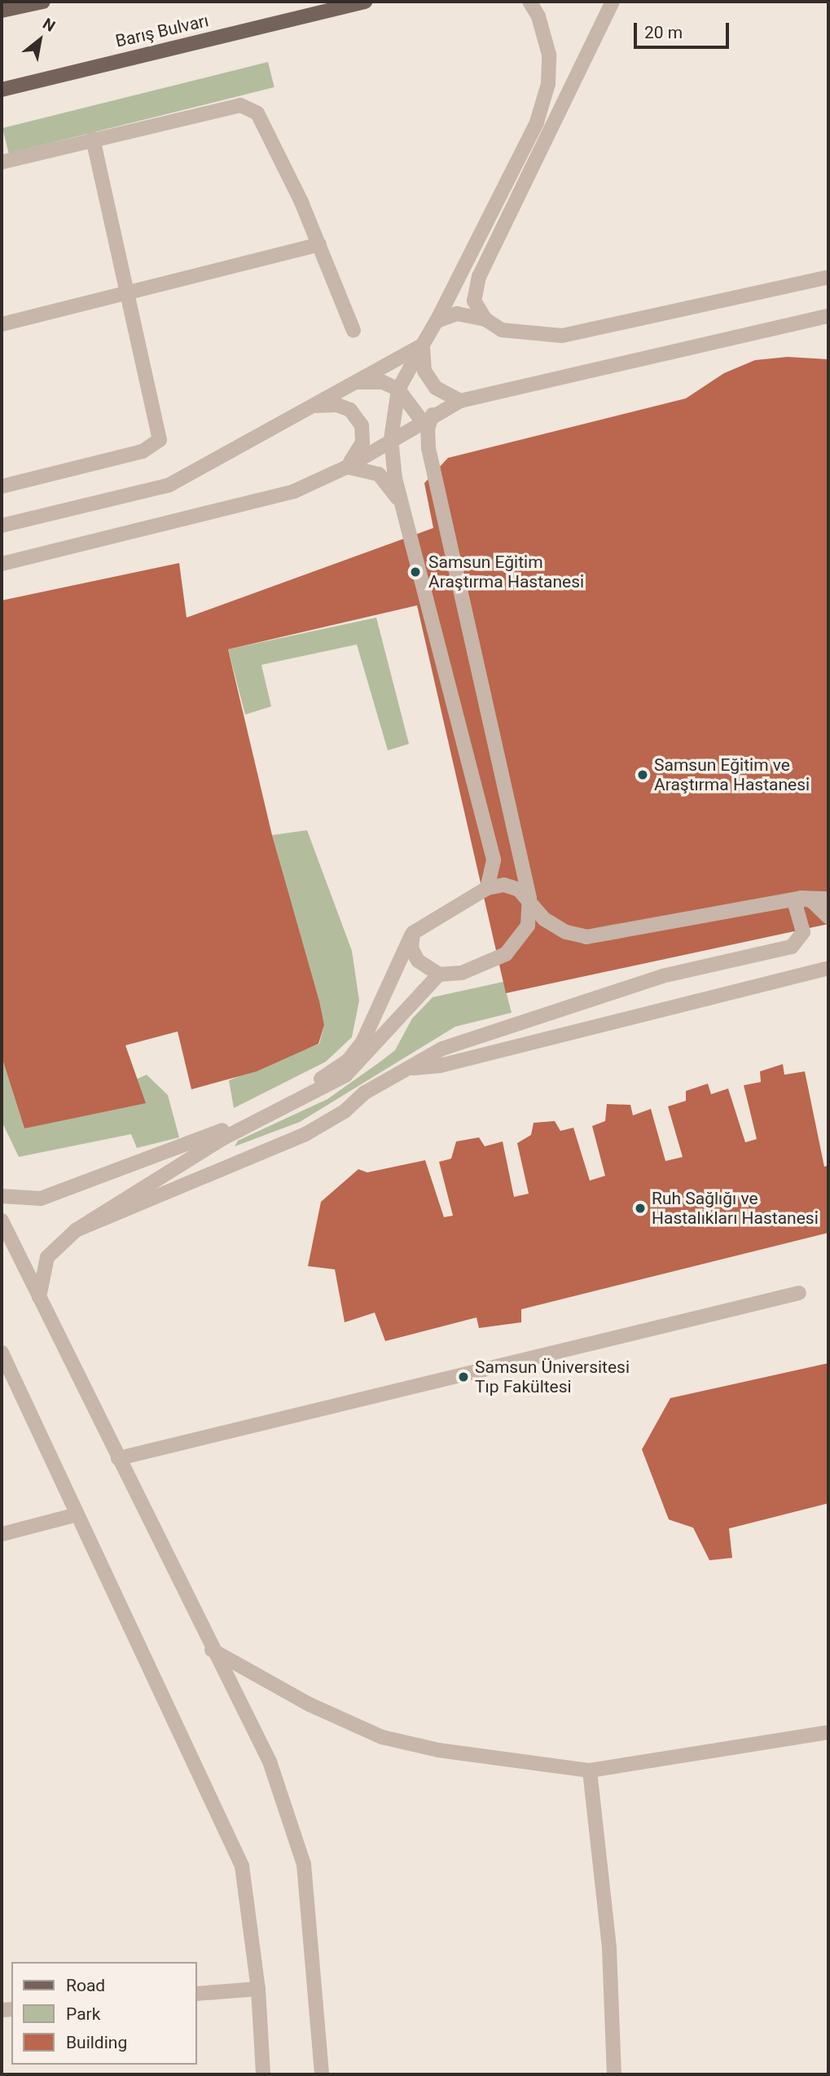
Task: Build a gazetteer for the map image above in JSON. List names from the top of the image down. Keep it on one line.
{"streets":{"main road":["Barış Bulvarı"]},"places":["Samsun Eğitim Araştırma Hastanesi","Samsun Eğitim ve Araştırma Hastanesi","Ruh Sağlığı ve Hastalıkları Hastanesi","Samsun Üniversitesi Tıp Fakültesi"],"legend":["Road","Park","Building"],"scale_bar":"20 m","north":"top right"}
